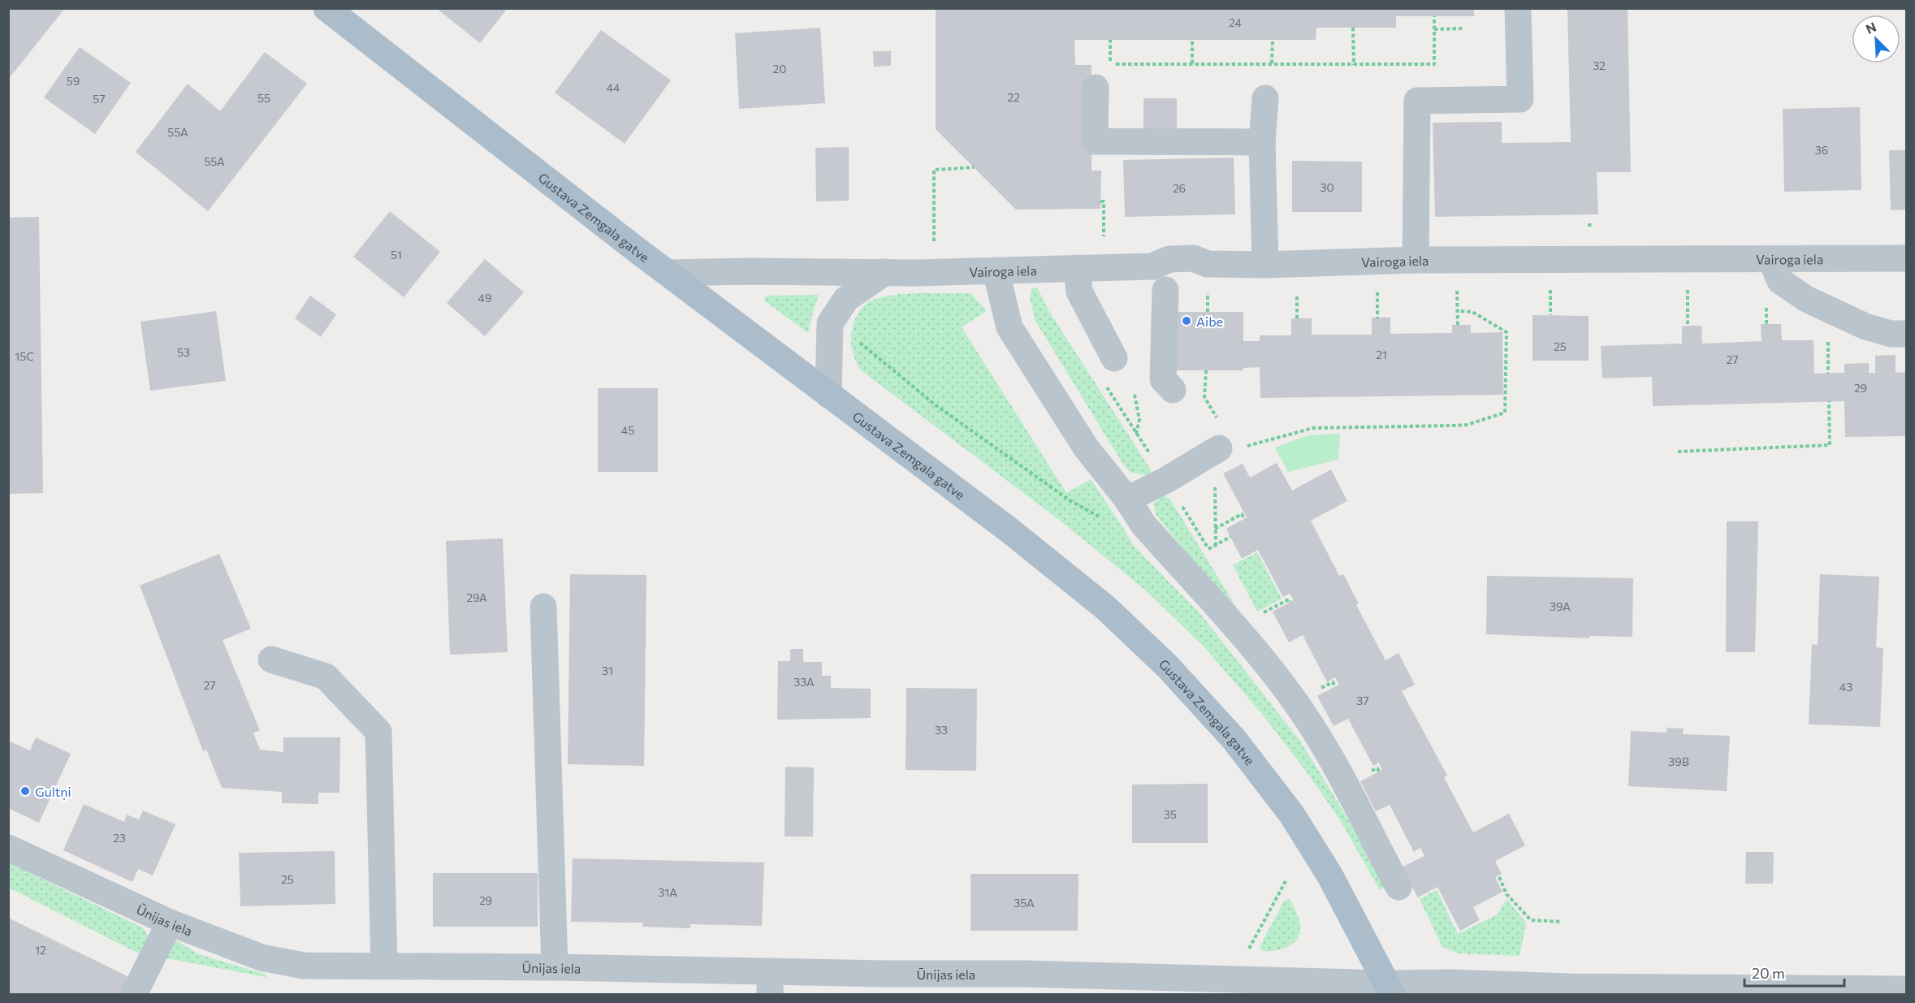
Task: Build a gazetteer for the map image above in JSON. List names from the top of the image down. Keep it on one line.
{"streets":{"main road":["Gustava Zemgala gatve"],"street":["Vairoga iela","Ūnijas iela"]},"crossings":[["Gustava Zemgala gatve","Vairoga iela"],["Gustava Zemgala gatve","Ūnijas iela"]],"places":["Aibe","Gultņi"],"house_numbers":["24","32","20","59","44","22","55","57","55A","36","55A","30","26","51","49","25","53","21","15C","27","29","45","29A","39A","31","33A","27","43","37","33","39B","35","23","25","31A","29","35A","12"],"scale_bar":"20 m","north":"top left"}
